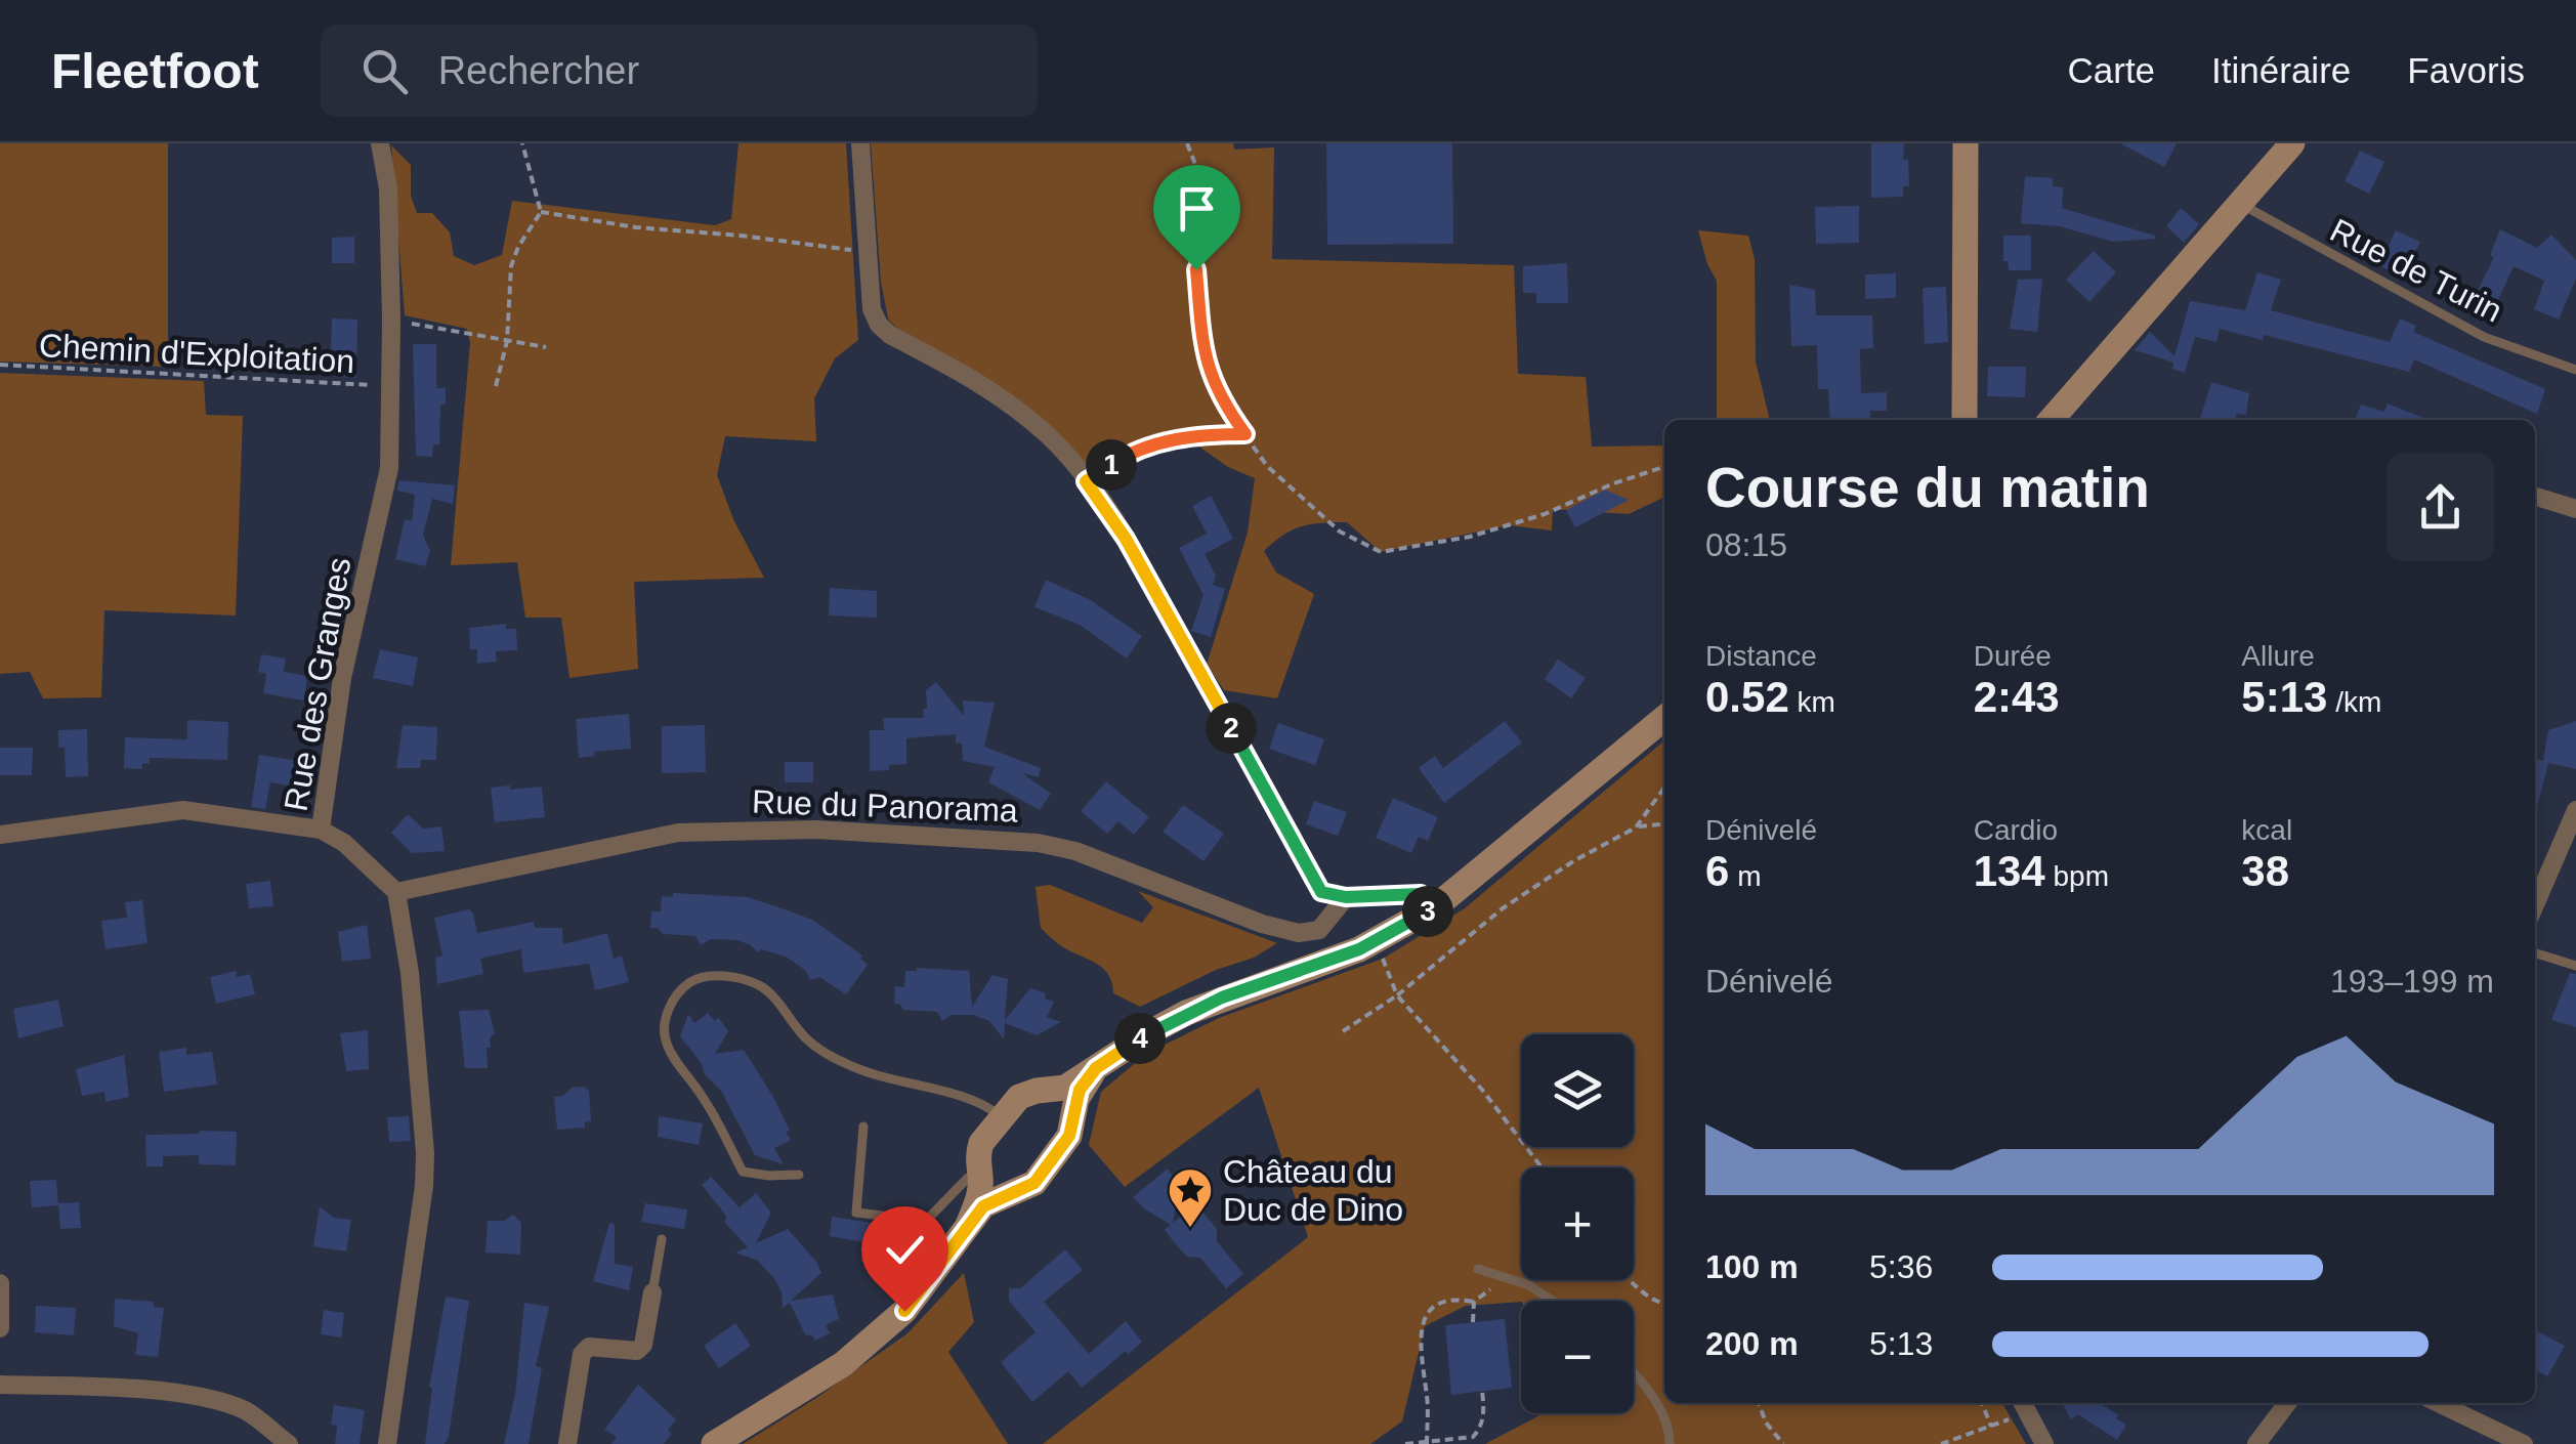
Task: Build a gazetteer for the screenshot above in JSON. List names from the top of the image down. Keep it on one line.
{"streets":{"street":["Rue des Granges","Rue du Panorama"],"lane":["Rue de Turin"],"path":["Chemin d'Exploitation"]},"crossings":[["Chemin d'Exploitation","Rue des Granges"],["Rue des Granges","Rue du Panorama"]],"places":{"place":["Château du Duc de Dino"]},"page":{"header":"Fleetfoot","search":"Rechercher","nav":["Carte","Itinéraire","Favoris"],"heading":["Course du matin","08:15"],"pins":["1","2","3","4"],"stats":[["Distance","0.52 km"],["Durée","2:43"],["Allure","5:13 /km"],["Dénivelé","6 m"],["Cardio","134 bpm"],["kcal","38"]],"chart":["Dénivelé","193–199 m"],"map_buttons":["+","−"],"list":[{"name":"100 m","note":"5:36"},{"name":"200 m","note":"5:13"}]}}
